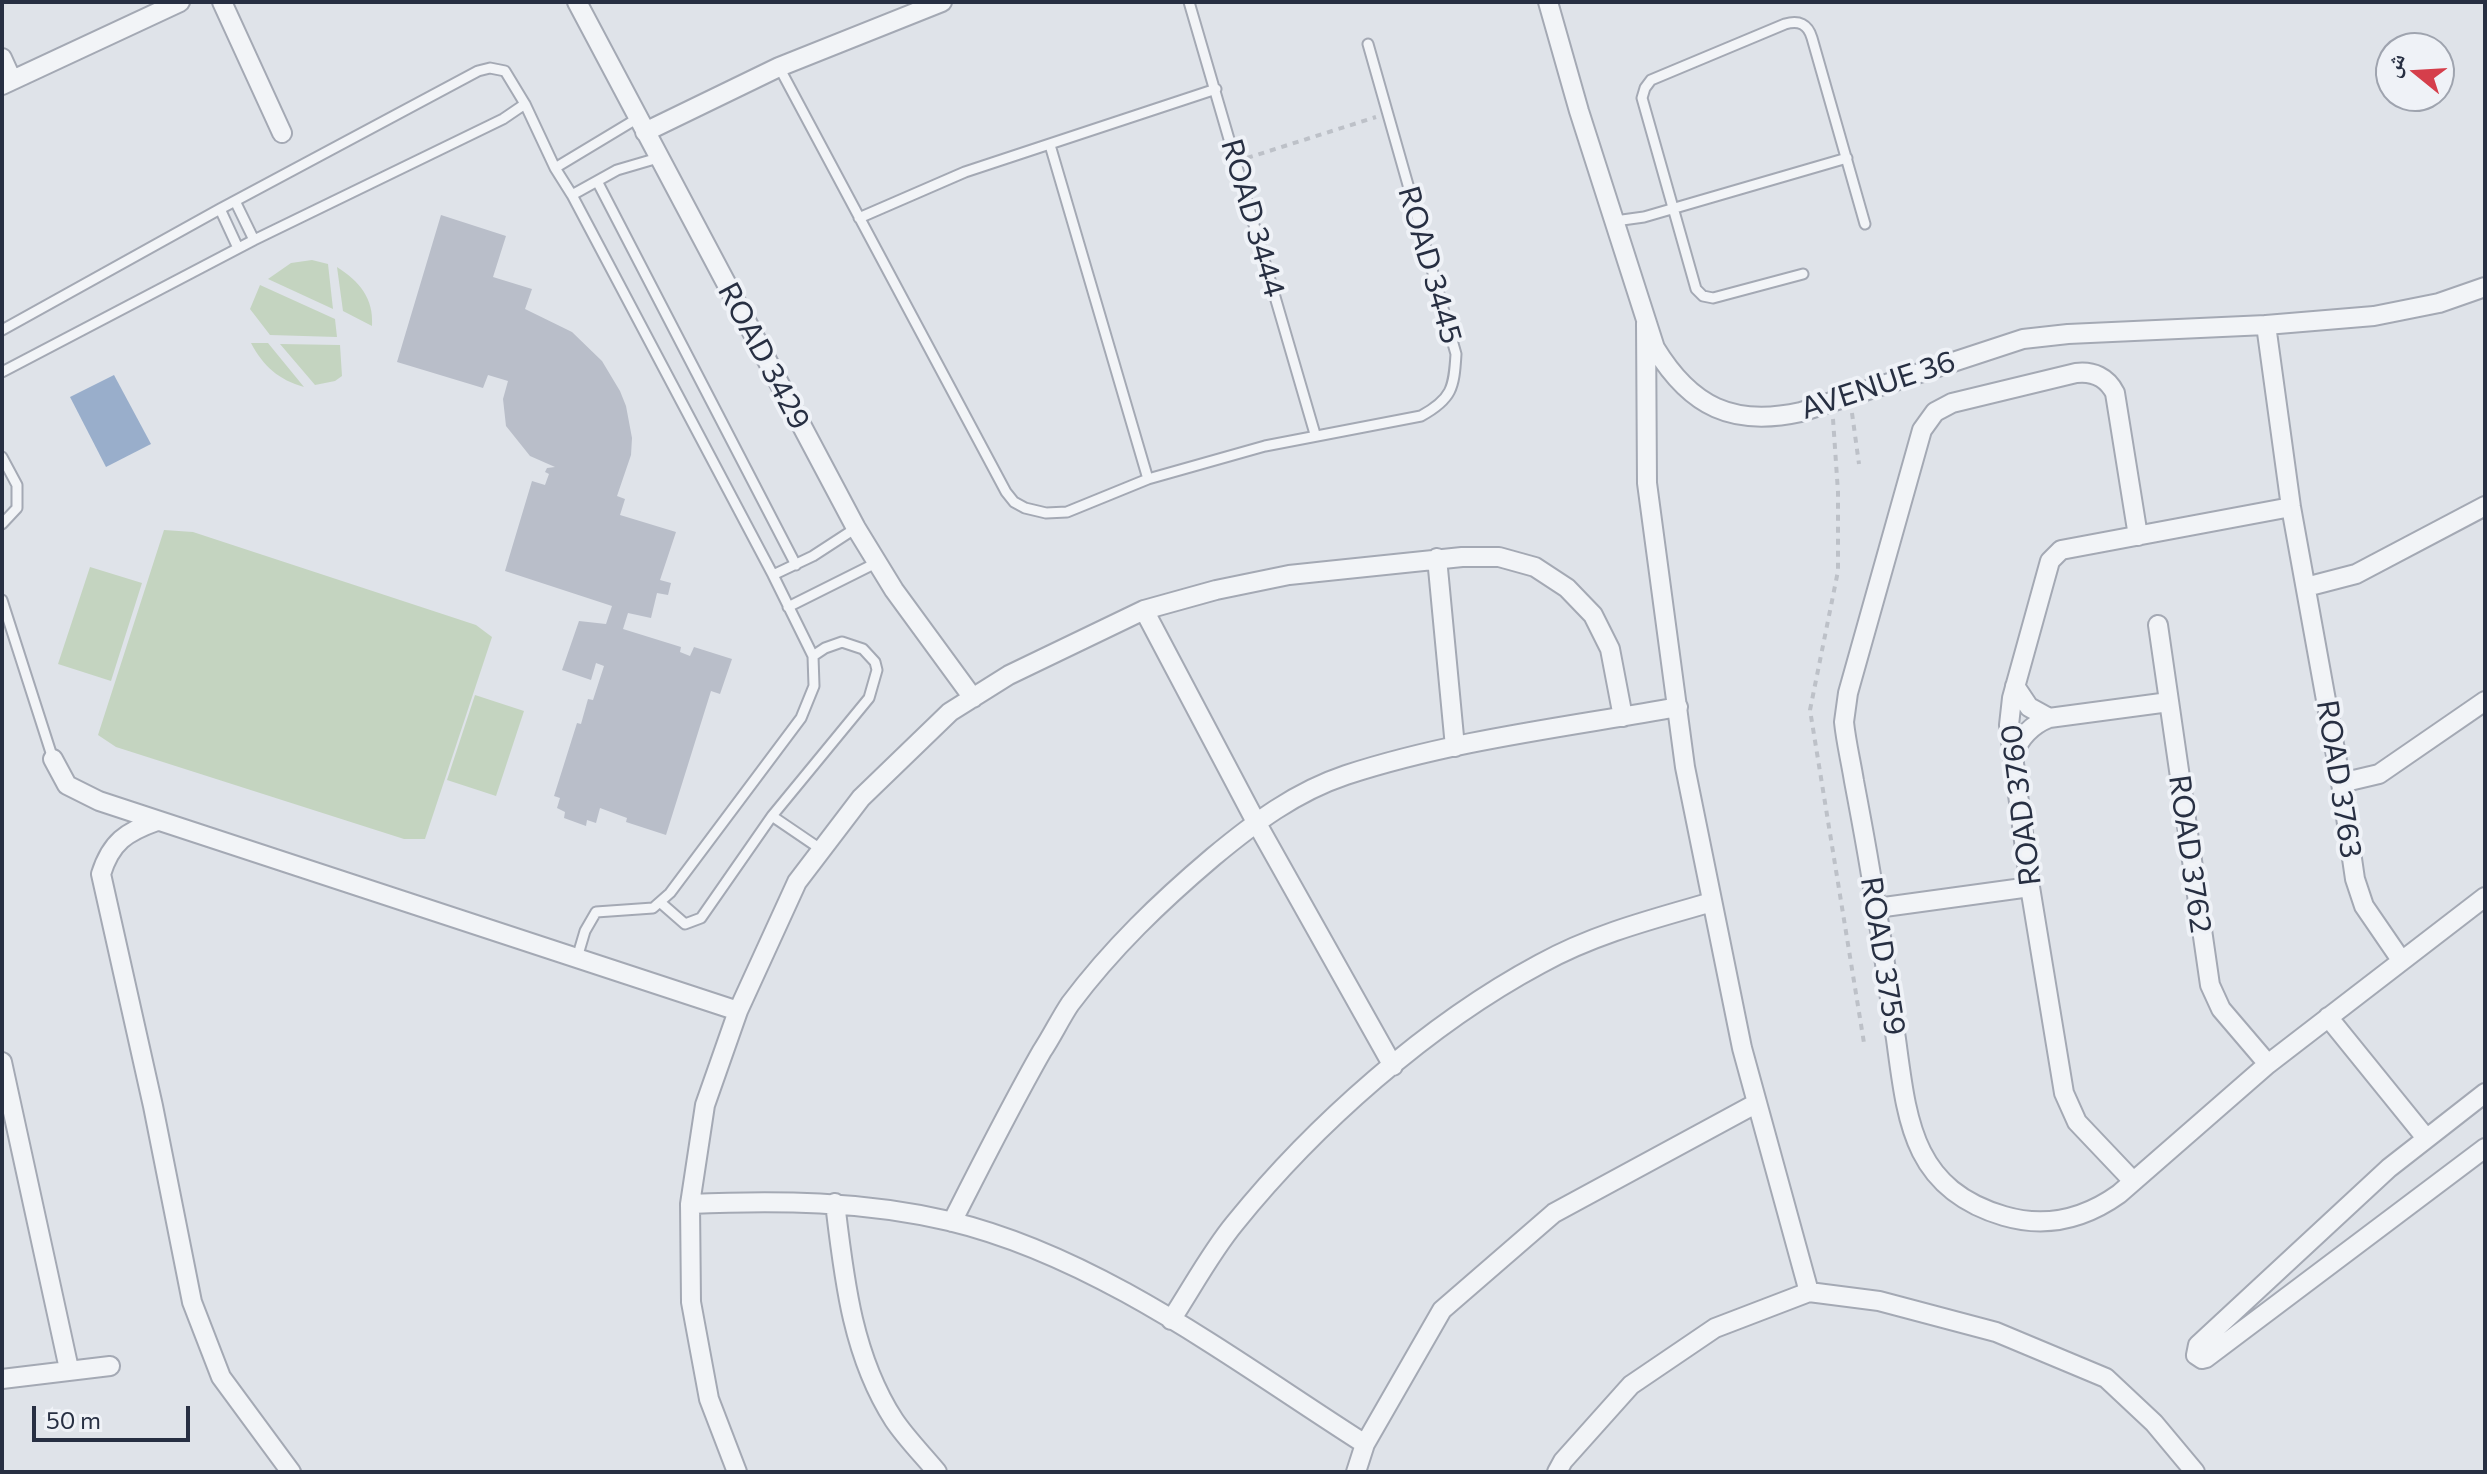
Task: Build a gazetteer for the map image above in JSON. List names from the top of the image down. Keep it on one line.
{"streets":{"street":["ROAD 3429","AVENUE 36","ROAD 3763","ROAD 3760","ROAD 3762","ROAD 3759"],"lane":["ROAD 3444","ROAD 3445"]},"crossings":[["ROAD 3444","ROAD 3445"],["AVENUE 36","ROAD 3763"],["ROAD 3763","ROAD 3760"],["ROAD 3763","ROAD 3759"],["ROAD 3760","ROAD 3759"],["ROAD 3762","ROAD 3759"]],"scale_bar":"50 m","north":"left"}
